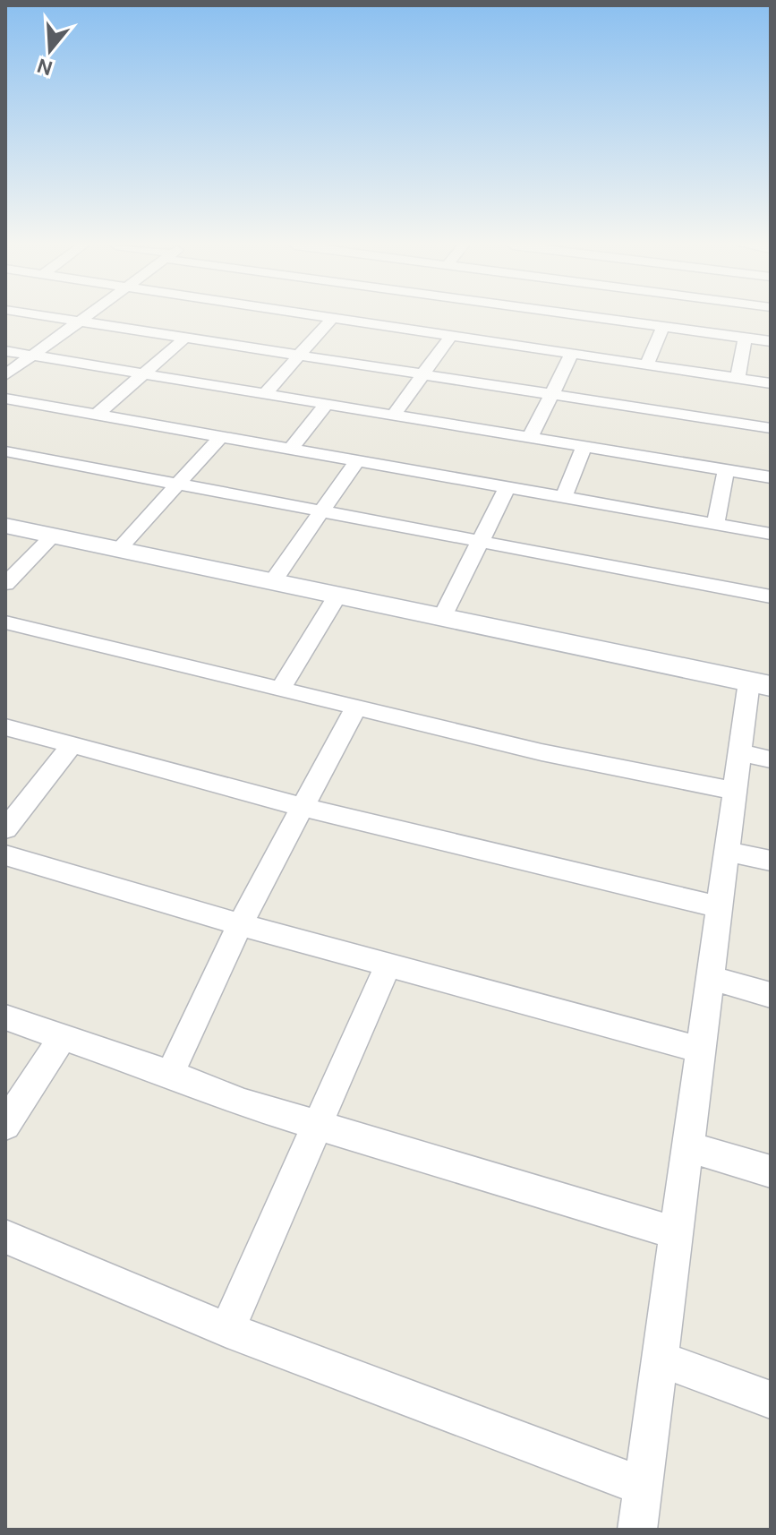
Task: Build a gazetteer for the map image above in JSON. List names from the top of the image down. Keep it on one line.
{"north":"bottom"}
